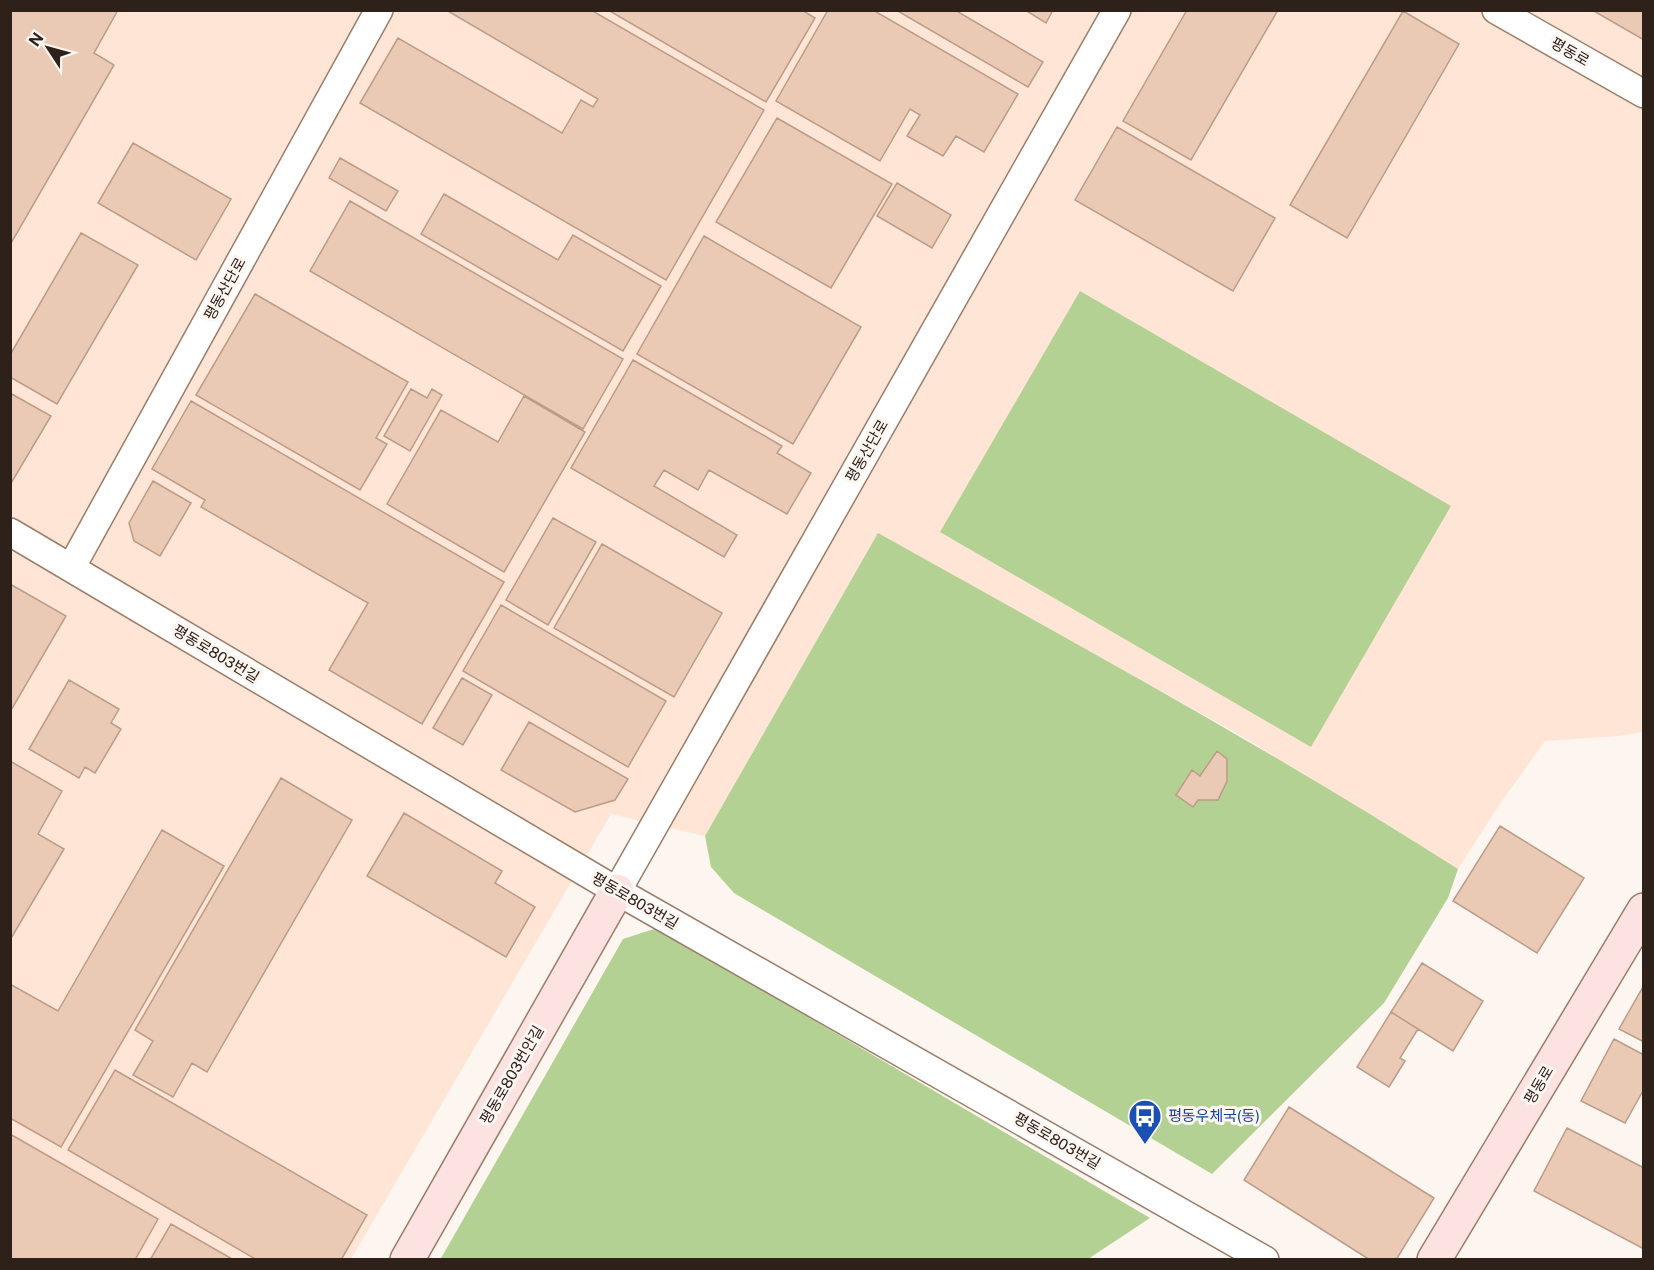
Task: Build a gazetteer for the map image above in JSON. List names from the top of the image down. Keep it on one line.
{"streets":{"street":["평동로","평동산단로","평동로803번길","평동로803번안길"]},"crossings":[["평동산단로","평동로803번길"],["평동산단로","평동로803번안길"],["평동로803번길","평동로803번안길"]],"places":{"bus stop":["평동우체국(동)"]},"north":"top left"}
